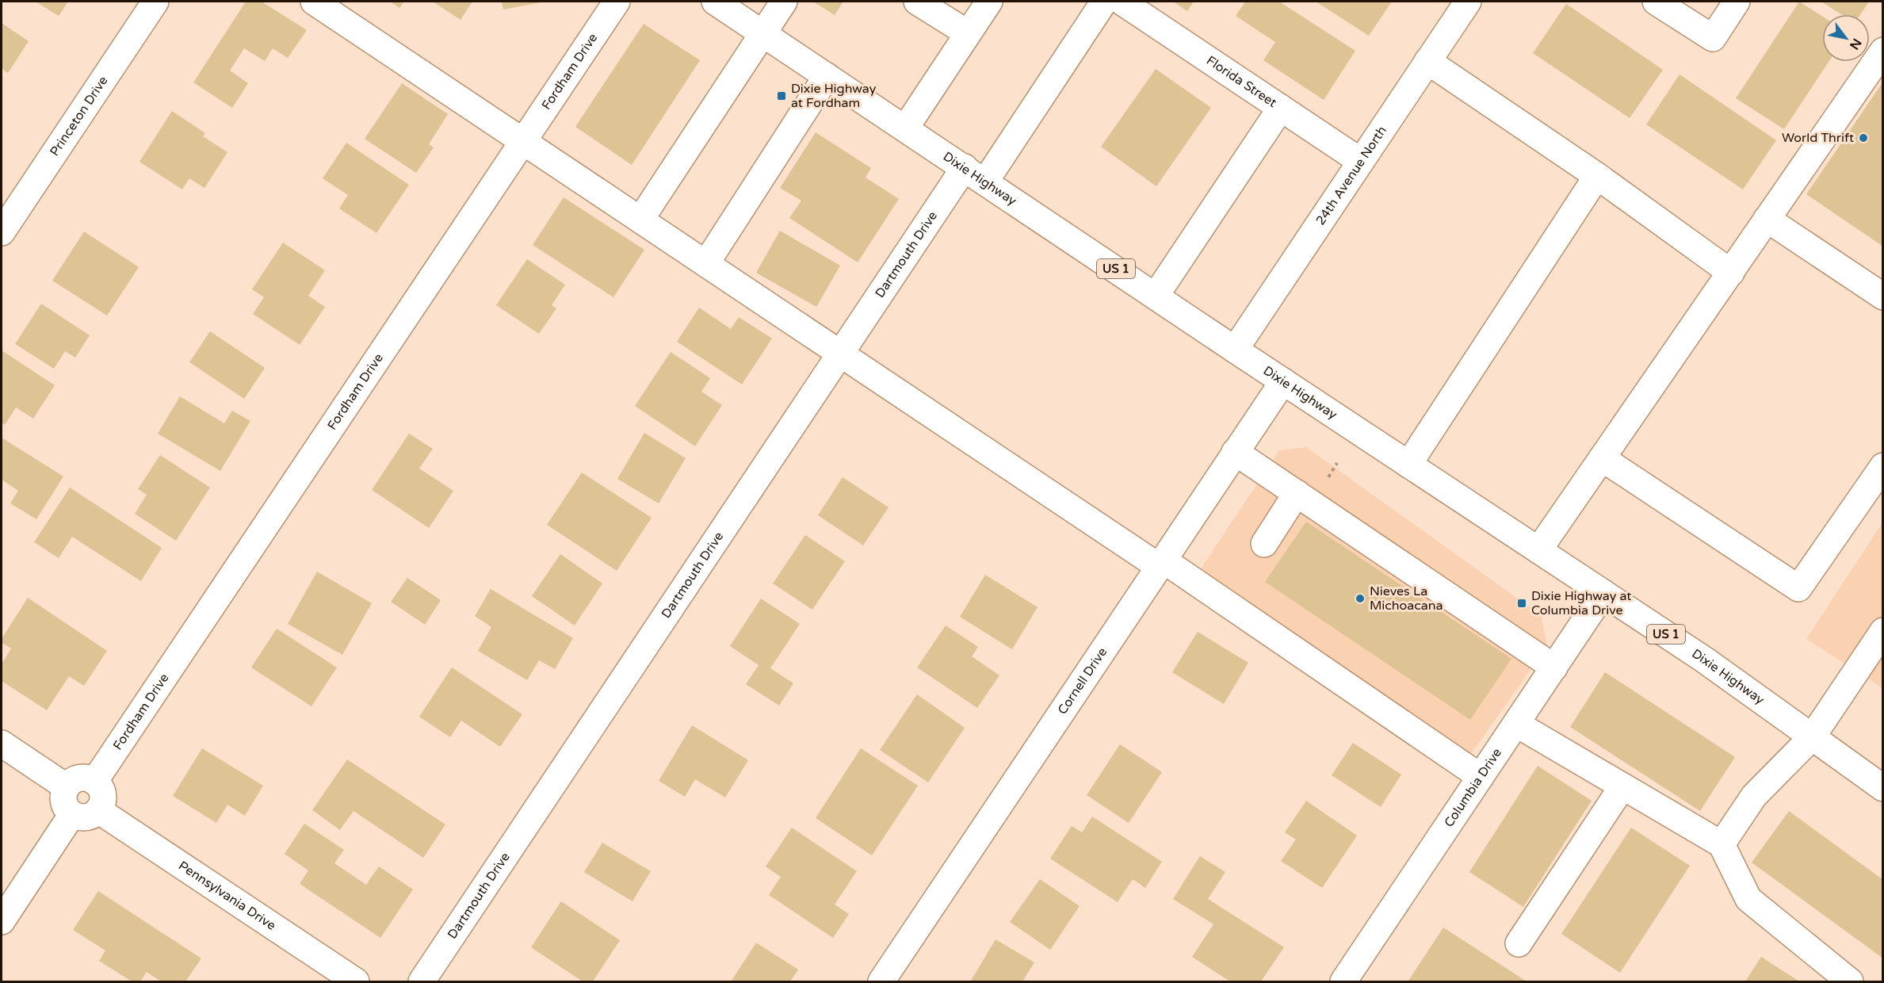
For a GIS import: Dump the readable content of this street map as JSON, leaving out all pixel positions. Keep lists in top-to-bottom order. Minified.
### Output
{"streets":{"street":["Fordham Drive","Florida Street","Princeton Drive","24th Avenue North","Dixie Highway","Dartmouth Drive","US 1","Cornell Drive","Columbia Drive","Pennsylvania Drive"]},"crossings":[["Fordham Drive","Pennsylvania Drive"],["Florida Street","24th Avenue North"],["24th Avenue North","Dixie Highway"],["Dixie Highway","Dartmouth Drive"],["Dixie Highway","Cornell Drive"],["Dixie Highway","Columbia Drive"]],"places":{"transit":["Dixie Highway at Fordham","Dixie Highway at Columbia Drive"],"other":["World Thrift","Nieves La Michoacana"]},"north":"bottom right"}
